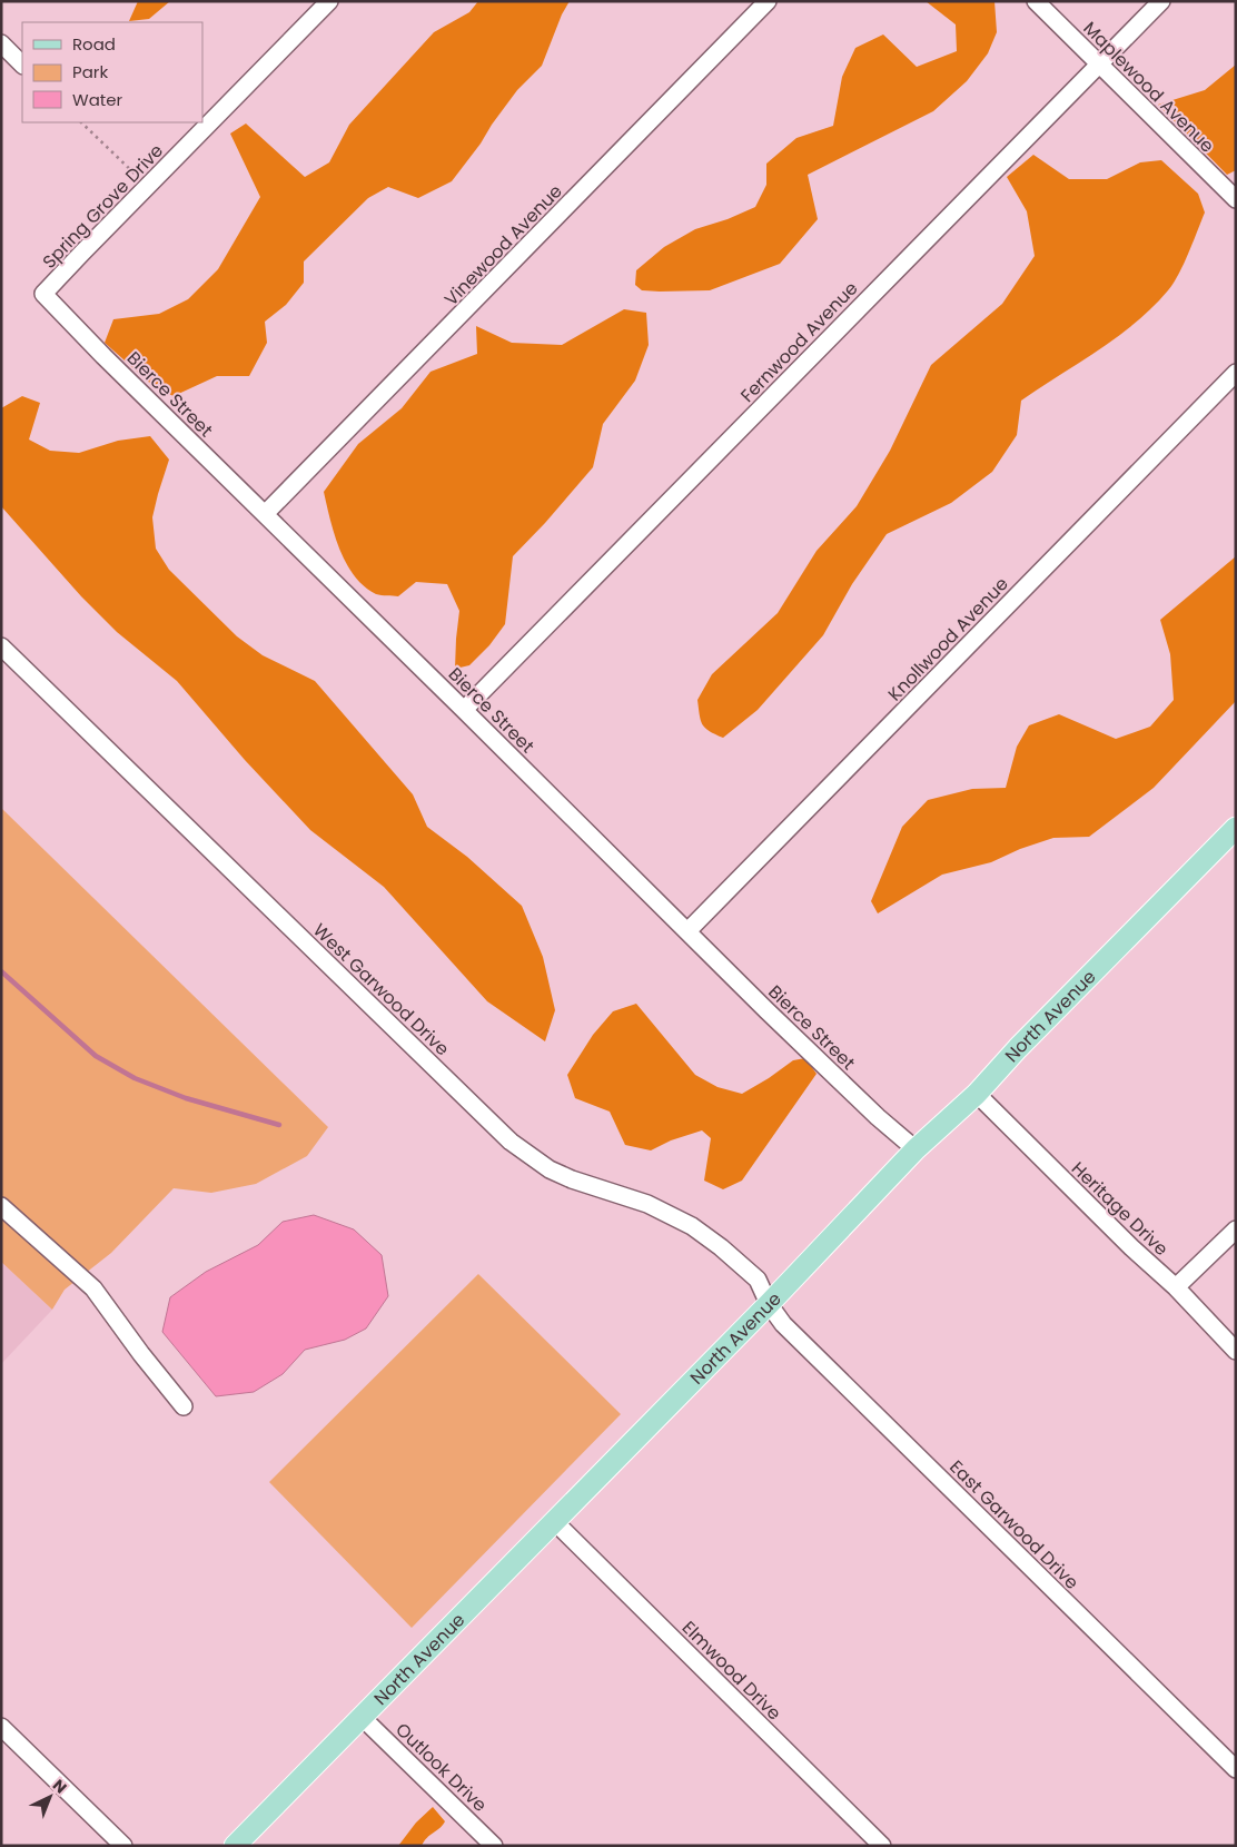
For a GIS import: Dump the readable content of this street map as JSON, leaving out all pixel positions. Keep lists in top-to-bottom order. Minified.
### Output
{"streets":{"main road":["North Avenue"],"street":["Maplewood Avenue","Spring Grove Drive","Vinewood Avenue","Fernwood Avenue","Bierce Street","Knollwood Avenue","West Garwood Drive","Heritage Drive","East Garwood Drive","Elmwood Drive","Outlook Drive"]},"crossings":[["Maplewood Avenue","Fernwood Avenue"],["Spring Grove Drive","Bierce Street"],["Vinewood Avenue","Bierce Street"],["Fernwood Avenue","Bierce Street"],["Bierce Street","Knollwood Avenue"],["Bierce Street","North Avenue"],["West Garwood Drive","North Avenue"],["West Garwood Drive","East Garwood Drive"],["North Avenue","Heritage Drive"],["North Avenue","East Garwood Drive"],["North Avenue","Elmwood Drive"],["North Avenue","Outlook Drive"]],"legend":["Road","Park","Water"],"north":"top right"}
